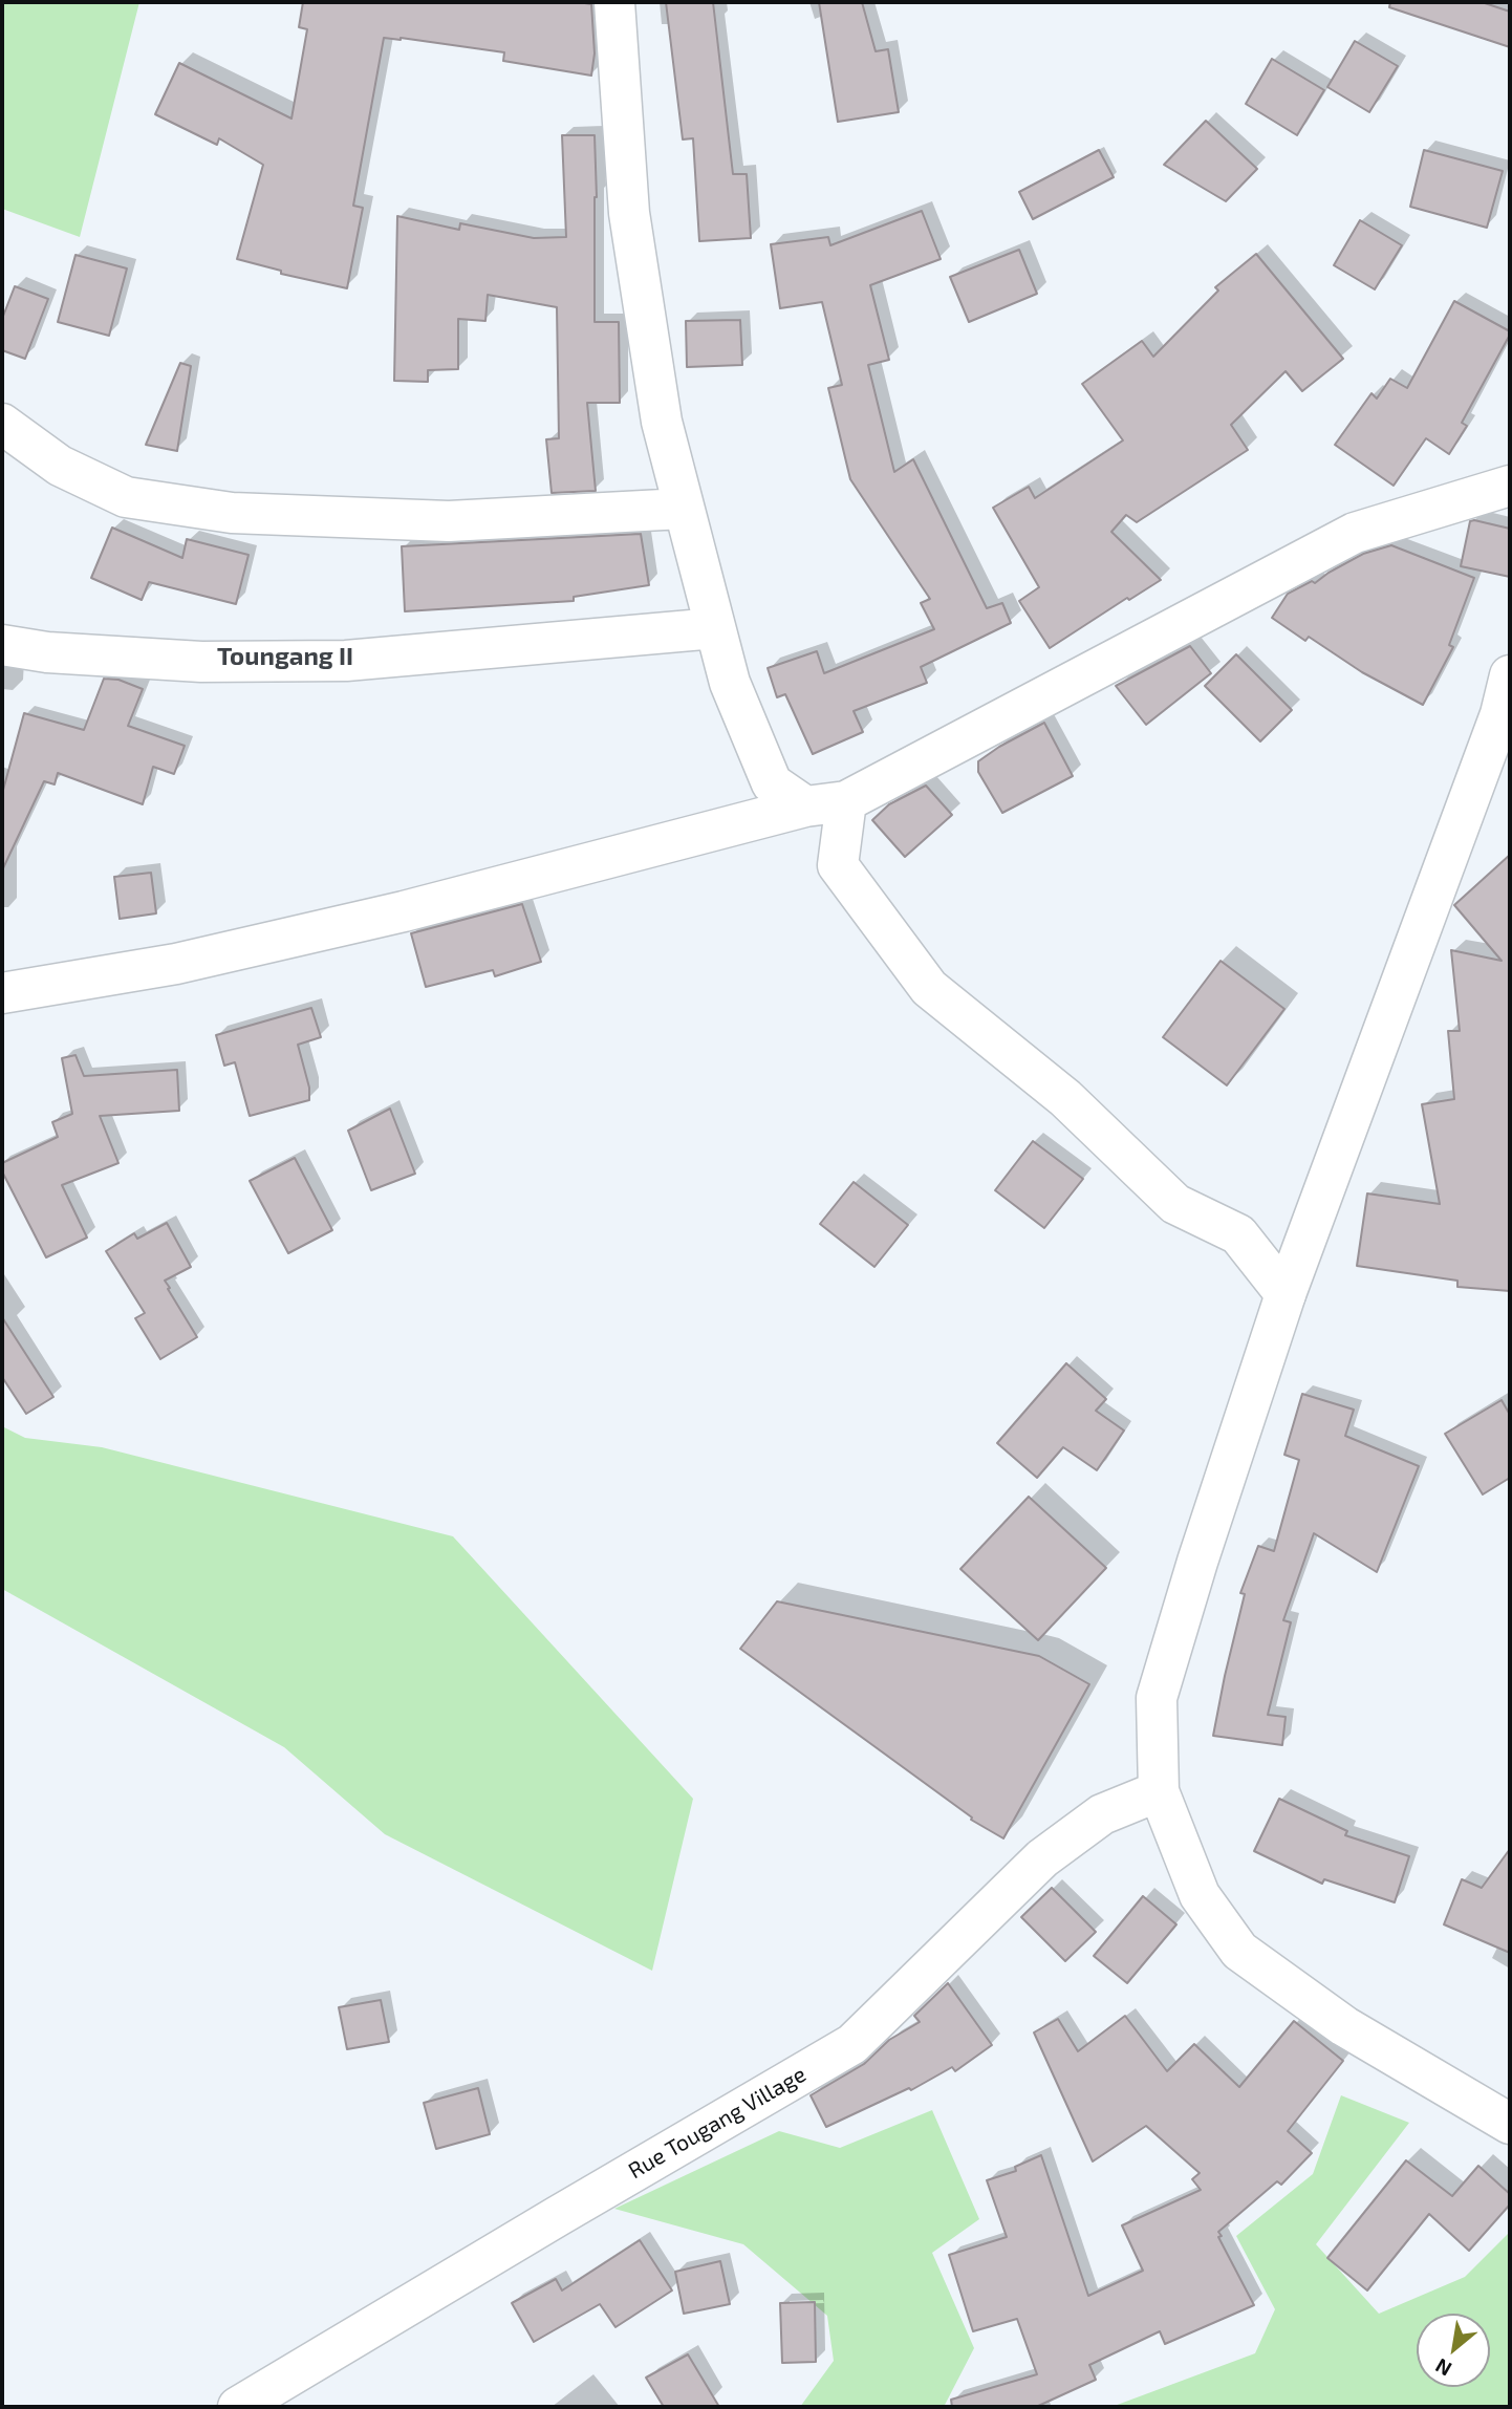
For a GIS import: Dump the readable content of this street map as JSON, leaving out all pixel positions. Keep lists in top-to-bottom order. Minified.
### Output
{"streets":{"street":["Rue Tougang Village"]},"districts":["Toungang II"],"north":"bottom left"}
